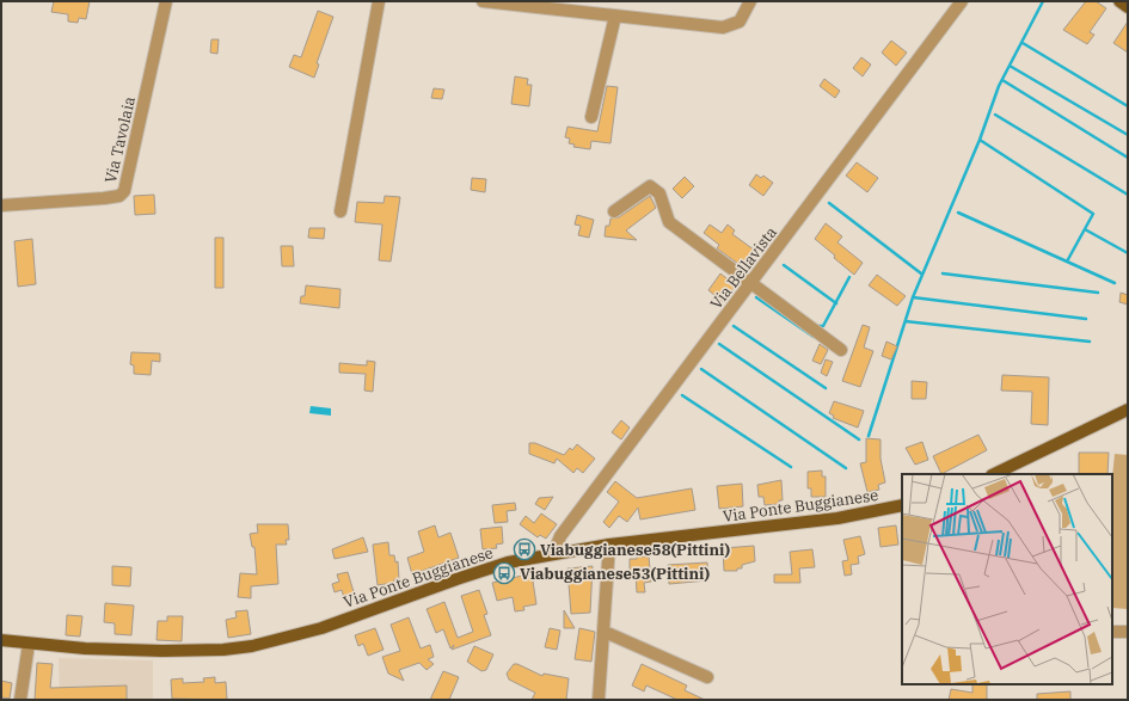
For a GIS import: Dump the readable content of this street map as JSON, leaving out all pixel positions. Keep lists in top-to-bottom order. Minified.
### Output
{"streets":{"main road":["Via Ponte Buggianese"],"street":["Via Tavolaia","Via Bellavista"]},"crossings":[["Via Bellavista","Via Ponte Buggianese"]],"places":{"bus stop":["Viabuggianese58(Pittini)","Viabuggianese53(Pittini)"]}}
